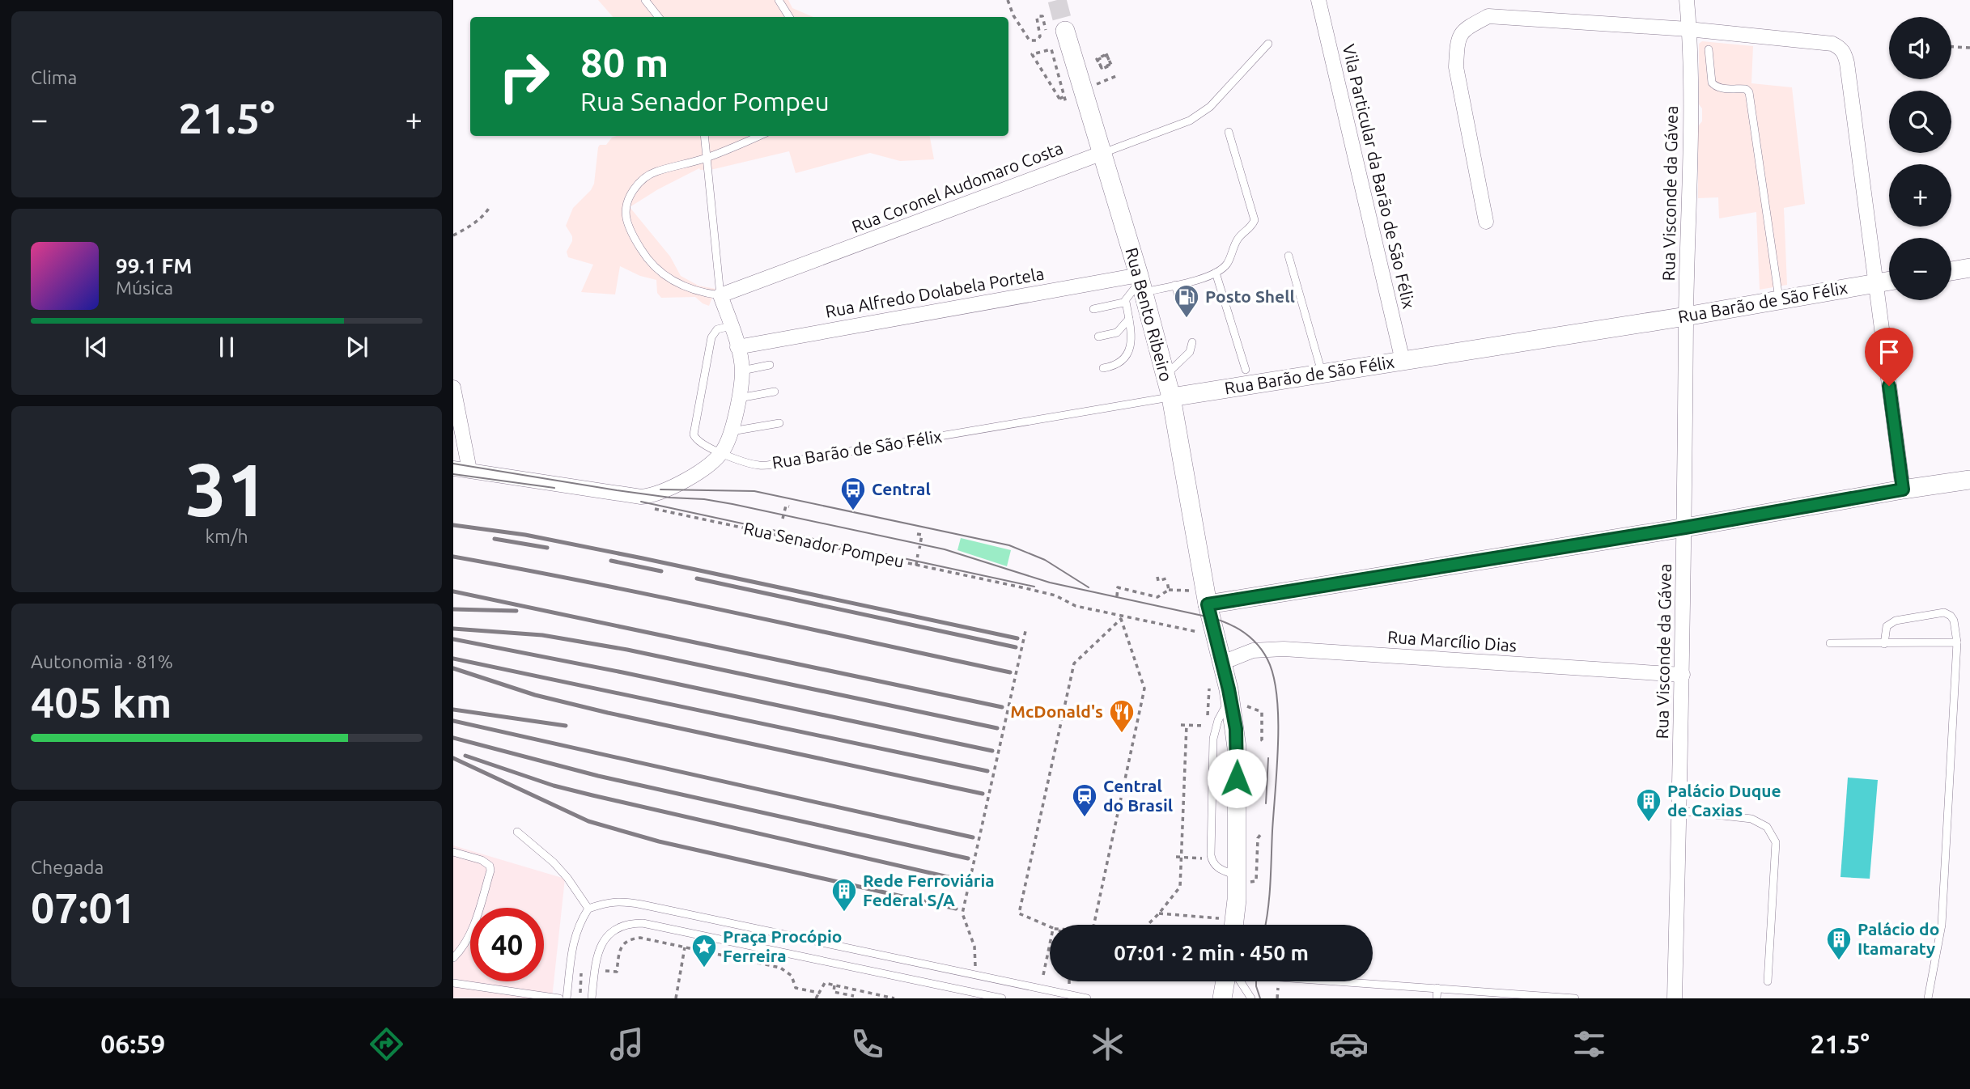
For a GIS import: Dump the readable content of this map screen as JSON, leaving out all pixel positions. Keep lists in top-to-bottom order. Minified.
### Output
{"streets":{"street":["Vila Particular da Barão de São Félix","Rua Coronel Audomaro Costa","Rua Visconde da Gávea","Rua Alfredo Dolabela Portela","Rua Barão de São Félix","Rua Bento Ribeiro","Rua Marcílio Dias"],"path":["Rua Senador Pompeu"]},"crossings":[["Vila Particular da Barão de São Félix","Rua Barão de São Félix"],["Rua Coronel Audomaro Costa","Rua Bento Ribeiro"],["Rua Visconde da Gávea","Rua Barão de São Félix"],["Rua Visconde da Gávea","Rua Marcílio Dias"],["Rua Alfredo Dolabela Portela","Rua Bento Ribeiro"],["Rua Barão de São Félix","Rua Bento Ribeiro"],["Rua Bento Ribeiro","Rua Marcílio Dias"]],"places":{"fuel station":["Posto Shell"],"bus stop":["Central"],"restaurant":["McDonald's"],"station":["Central do Brasil"],"building":["Palácio Duque de Caxias","Rede Ferroviária Federal S/A","Palácio do Itamaraty"],"place":["Praça Procópio Ferreira"]},"page":{"tile":["Clima",["31","km/h"],["Autonomia · 81%","405 km"],["Chegada","07:01"]],"map_buttons":["+","−"],"turn":["80 m","Rua Senador Pompeu"],"heat":["−","21.5°","+"],"song":["99.1 FM","Música"],"limit":"40","trip":"07:01 · 2 min · 450 m","tabs":["06:59","21.5°"]}}
